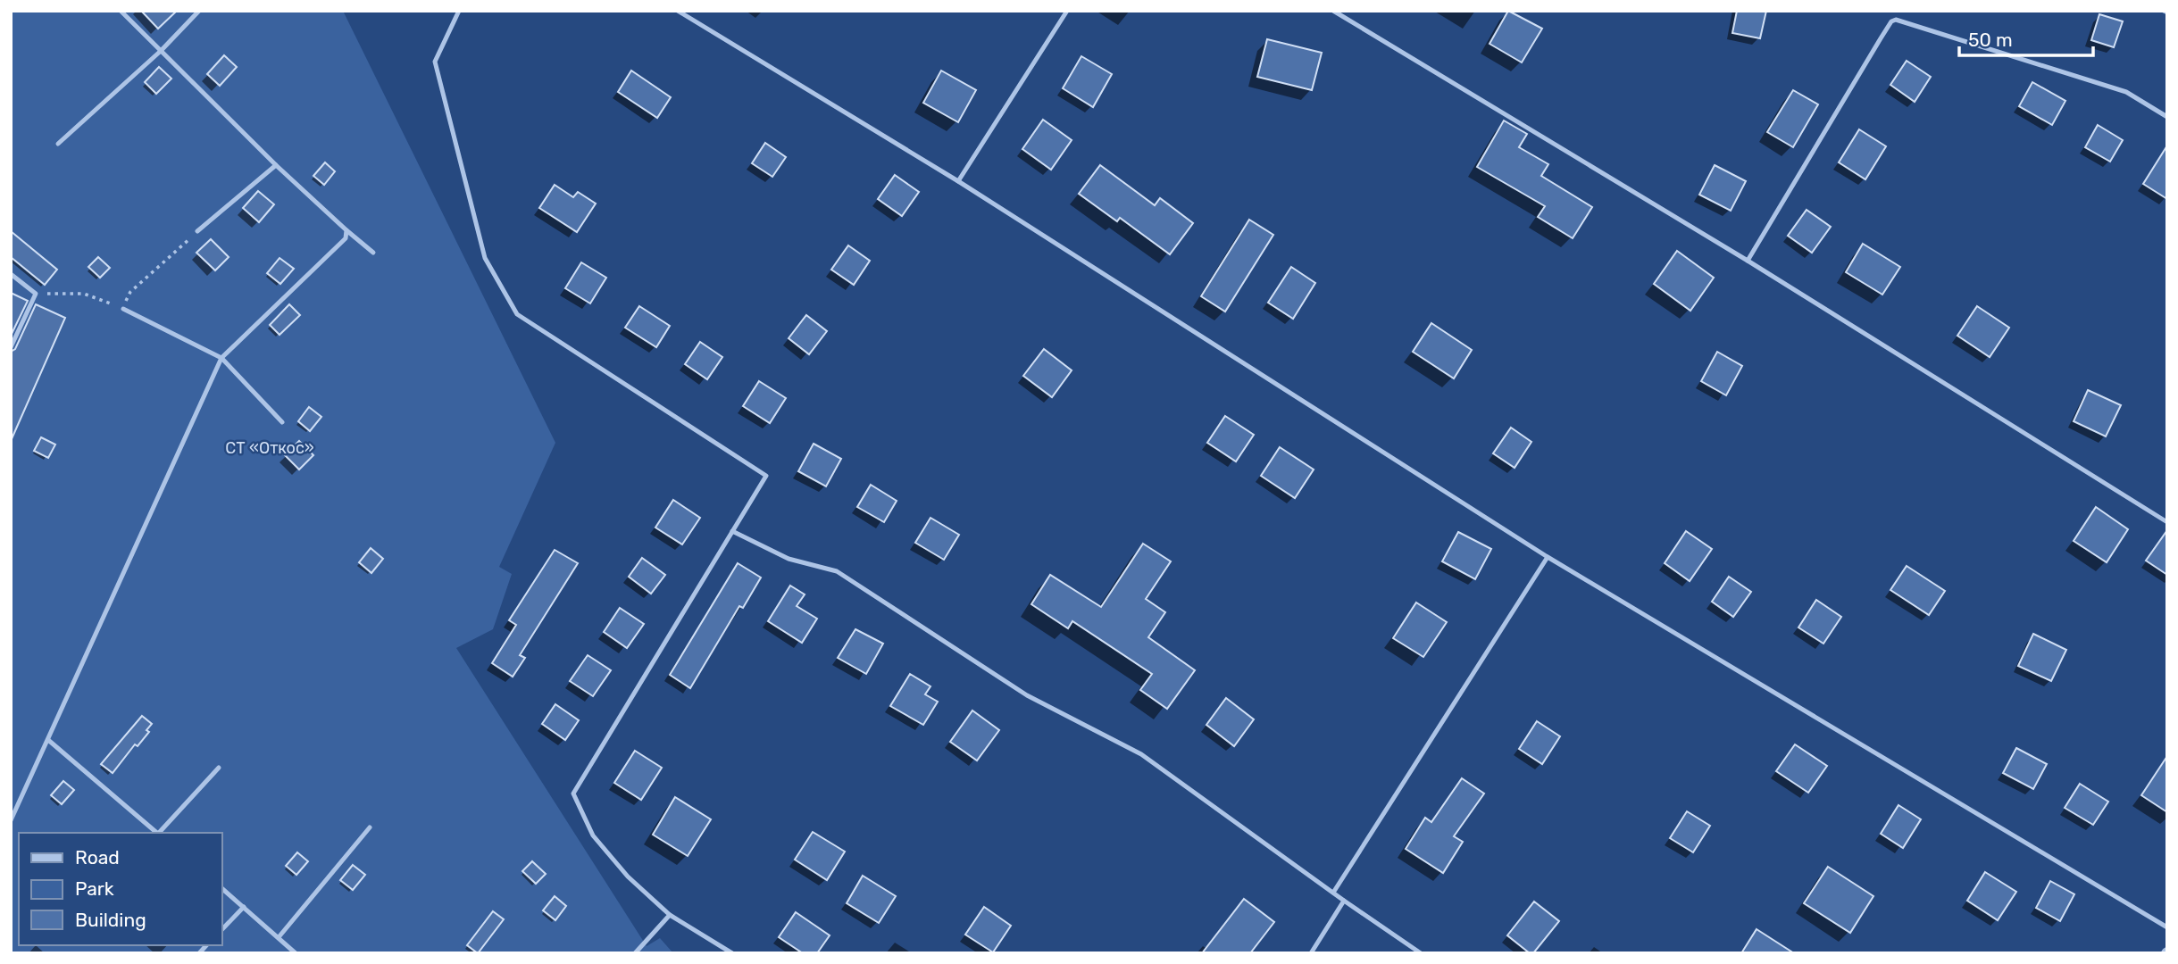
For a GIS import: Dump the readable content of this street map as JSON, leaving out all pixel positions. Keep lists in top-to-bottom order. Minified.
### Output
{"parks":["СТ «Откос»"],"legend":["Road","Park","Building"],"scale_bar":"50 m"}
